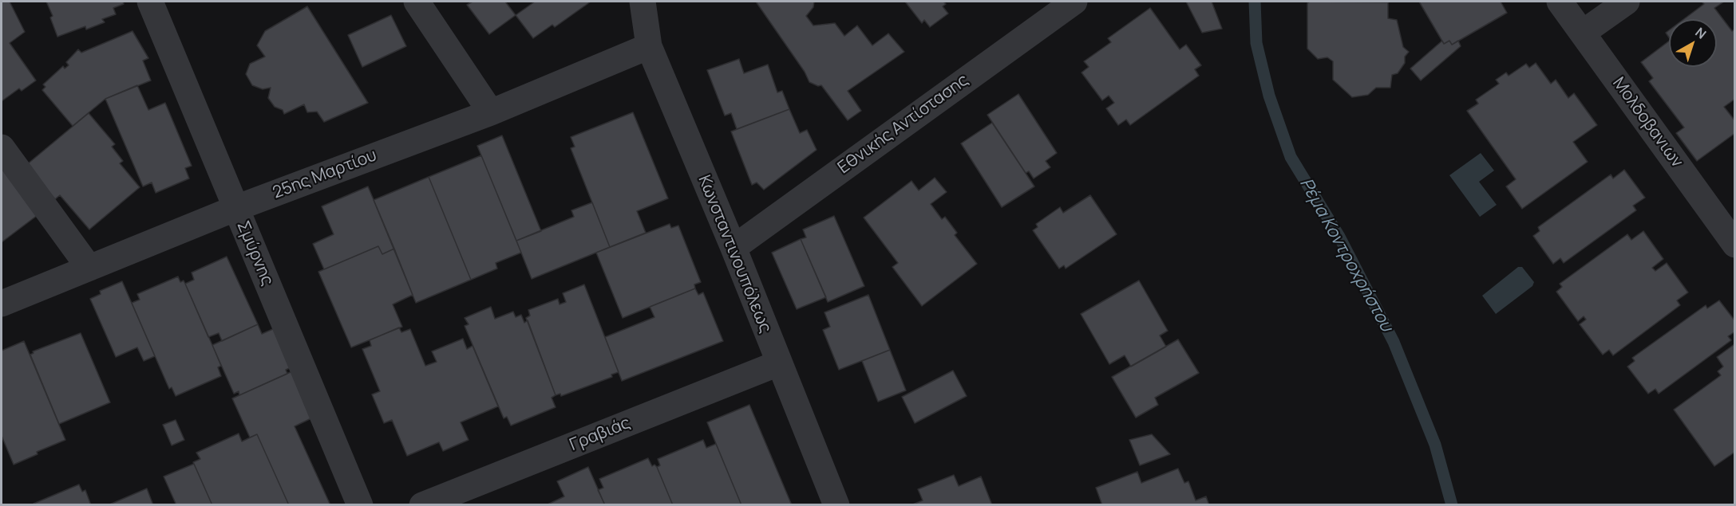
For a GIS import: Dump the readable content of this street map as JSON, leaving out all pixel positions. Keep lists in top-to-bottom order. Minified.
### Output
{"streets":{"street":["Μολδοβανιων","Εθνικής Αντίστασης","25ης Μαρτίου","Σμύρνης","Κωνσταντινουπόλεως","Γραβιάς"]},"crossings":[["Εθνικής Αντίστασης","Κωνσταντινουπόλεως"],["25ης Μαρτίου","Σμύρνης"],["25ης Μαρτίου","Κωνσταντινουπόλεως"],["Κωνσταντινουπόλεως","Γραβιάς"]],"water":["Ρέμα Κοντροχρήστου"],"north":"top right"}
